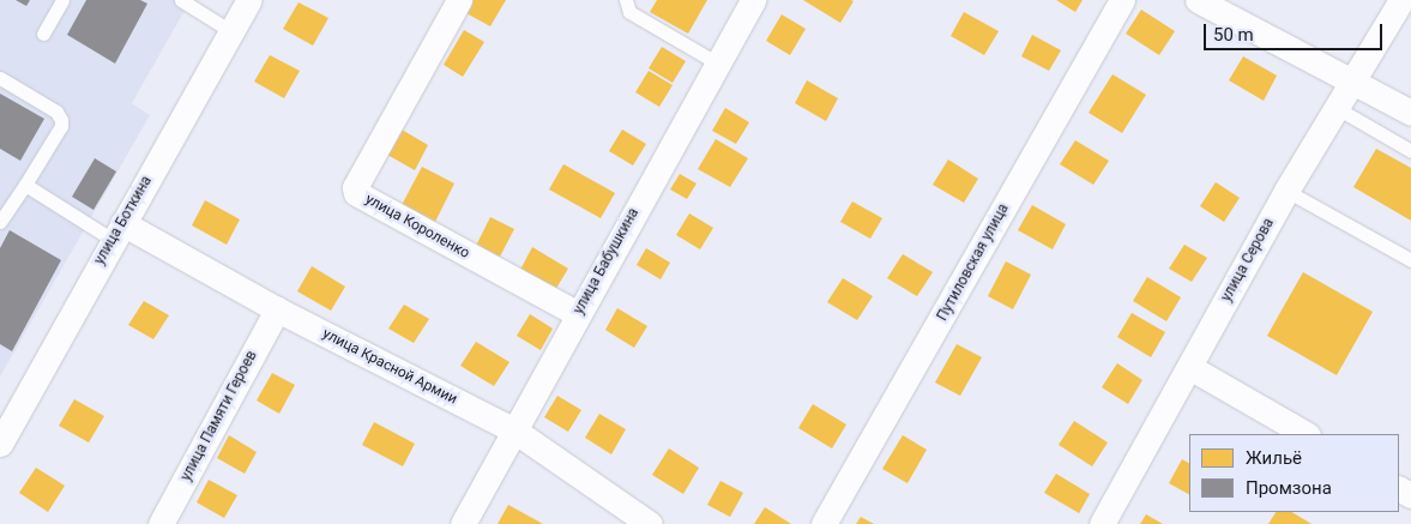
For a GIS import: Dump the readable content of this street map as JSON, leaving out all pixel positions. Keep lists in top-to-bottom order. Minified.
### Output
{"streets":{"street":["улица Боткина","улица Короленко","улица Серова","улица Бабушкина","Путиловская улица","улица Красной Армии","улица Памяти Героев"]},"crossings":[["улица Боткина","улица Красной Армии"],["улица Короленко","улица Бабушкина"],["улица Бабушкина","улица Красной Армии"],["улица Красной Армии","улица Памяти Героев"]],"legend":["Жильё","Промзона"],"scale_bar":"50 m"}
